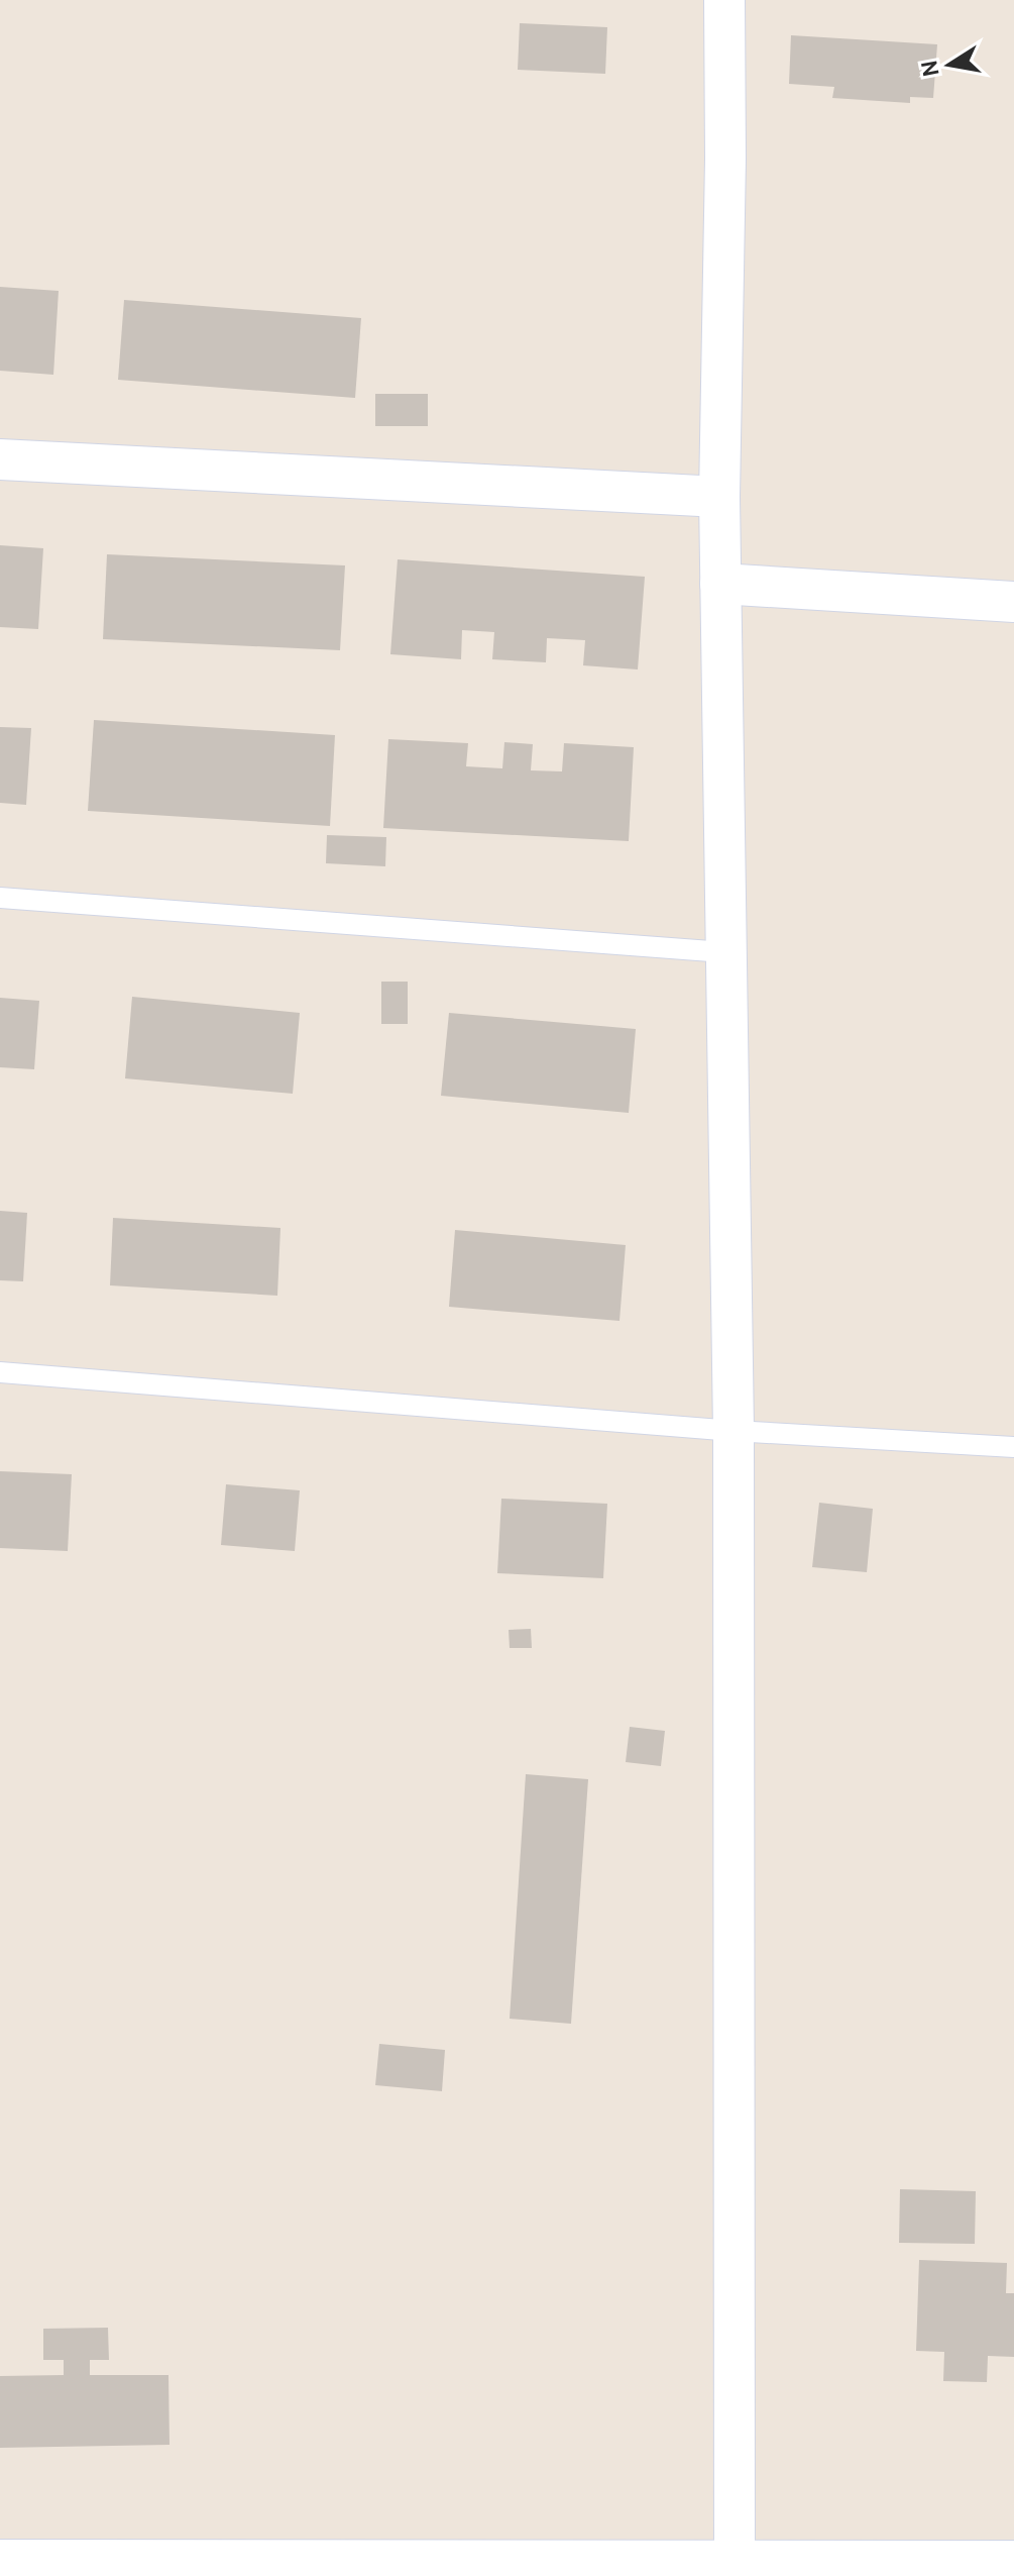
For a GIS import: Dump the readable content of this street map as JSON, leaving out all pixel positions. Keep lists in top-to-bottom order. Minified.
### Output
{"north":"left"}
